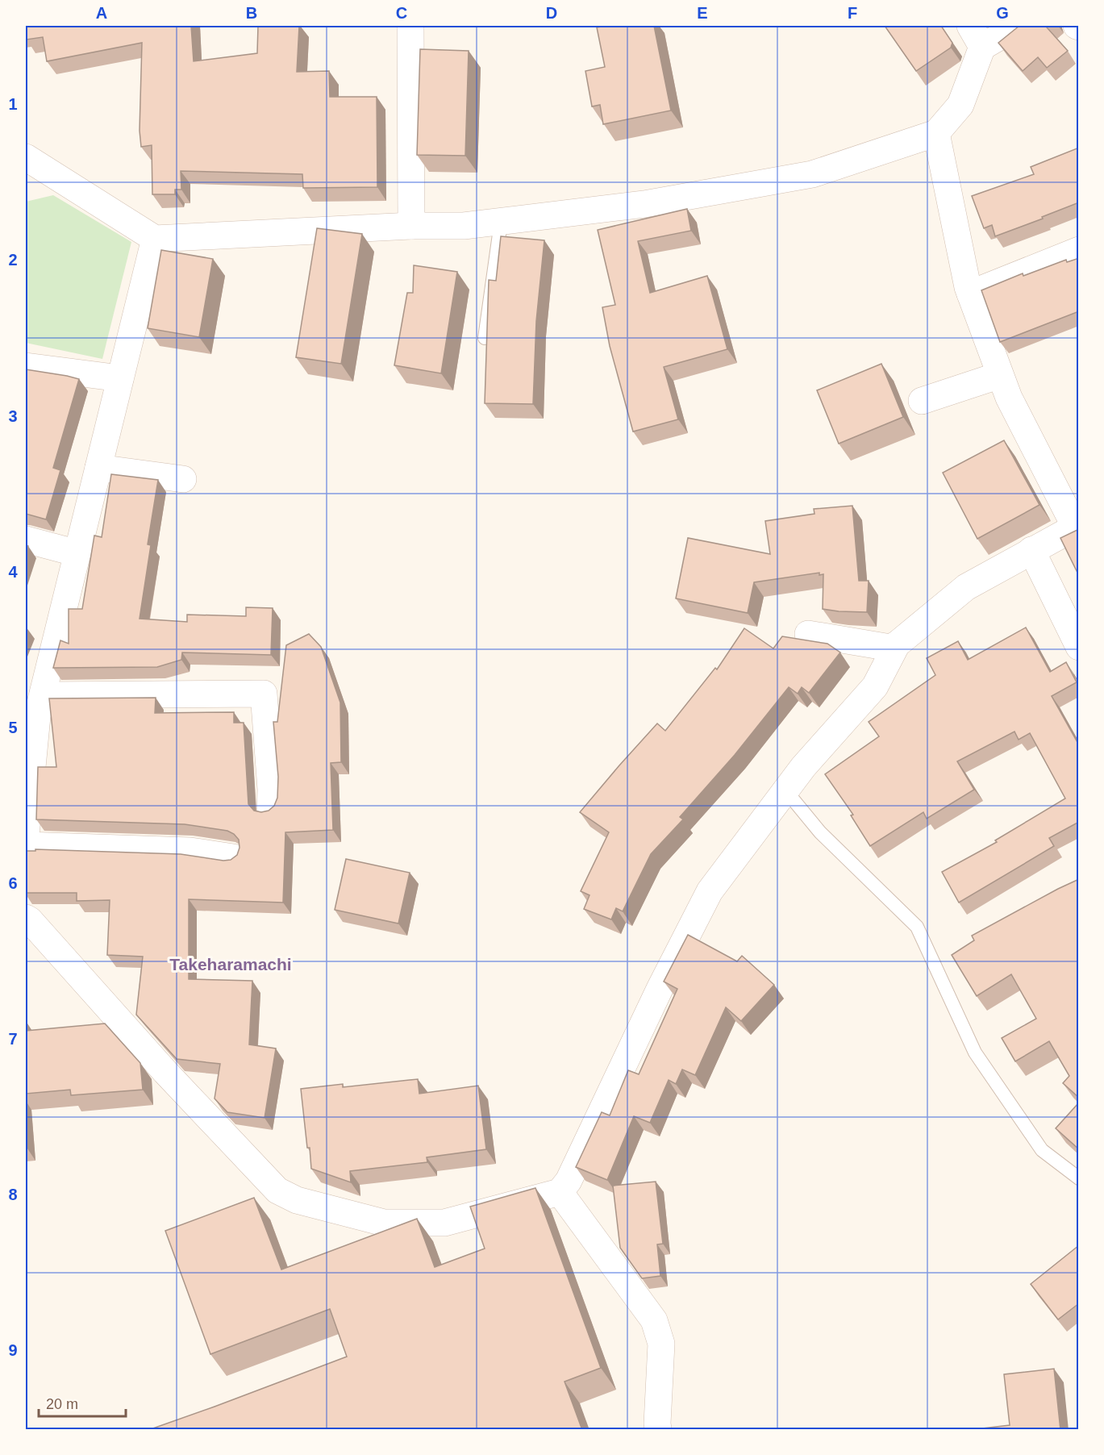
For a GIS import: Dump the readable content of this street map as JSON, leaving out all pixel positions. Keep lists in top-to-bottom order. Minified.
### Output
{"districts":["Takeharamachi"],"scale_bar":"20 m","grid":{"columns":["A","B","C","D","E","F","G"],"rows":["1","2","3","4","5","6","7","8","9"]}}
